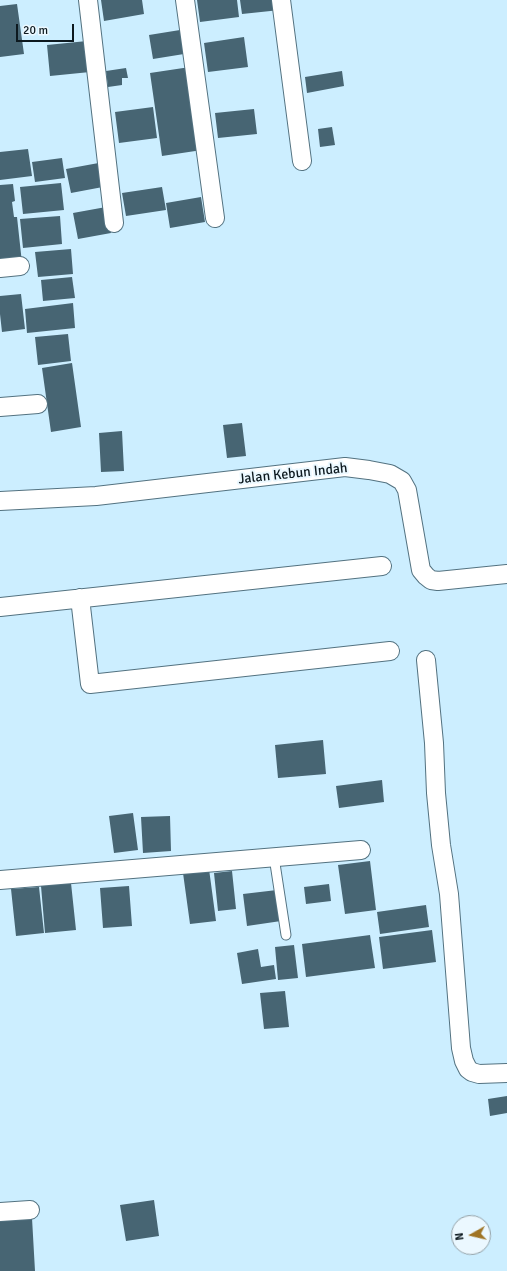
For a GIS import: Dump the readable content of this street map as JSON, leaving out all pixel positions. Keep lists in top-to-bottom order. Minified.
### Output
{"streets":{"street":["Jalan Kebun Indah"]},"scale_bar":"20 m","north":"left"}
